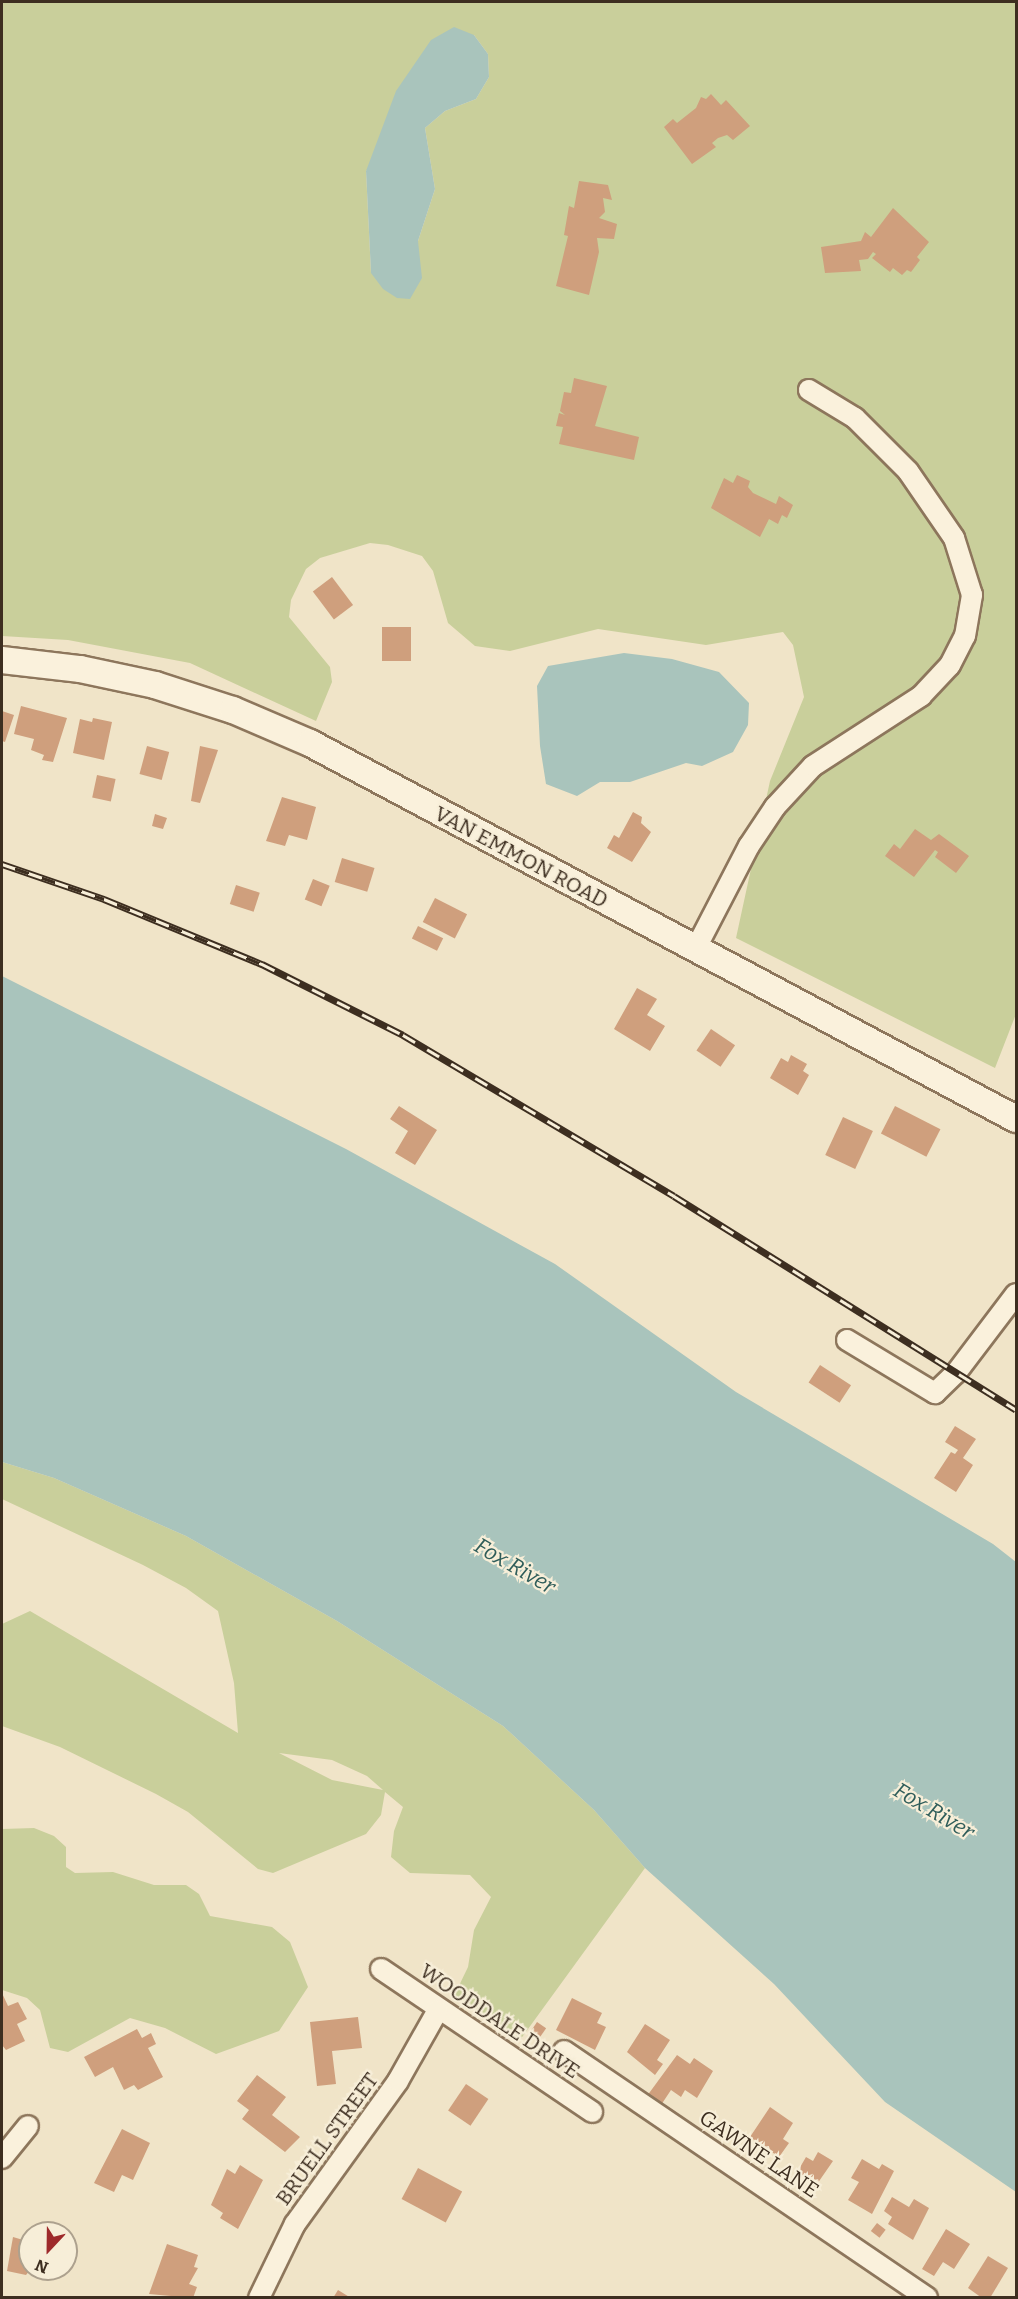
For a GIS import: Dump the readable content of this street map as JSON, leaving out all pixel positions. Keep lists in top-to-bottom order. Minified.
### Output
{"streets":{"street":["VAN EMMON ROAD","WOODDALE DRIVE","BRUELL STREET","GAWNE LANE"]},"crossings":[["WOODDALE DRIVE","BRUELL STREET"]],"water":["Fox River"],"north":"bottom"}
